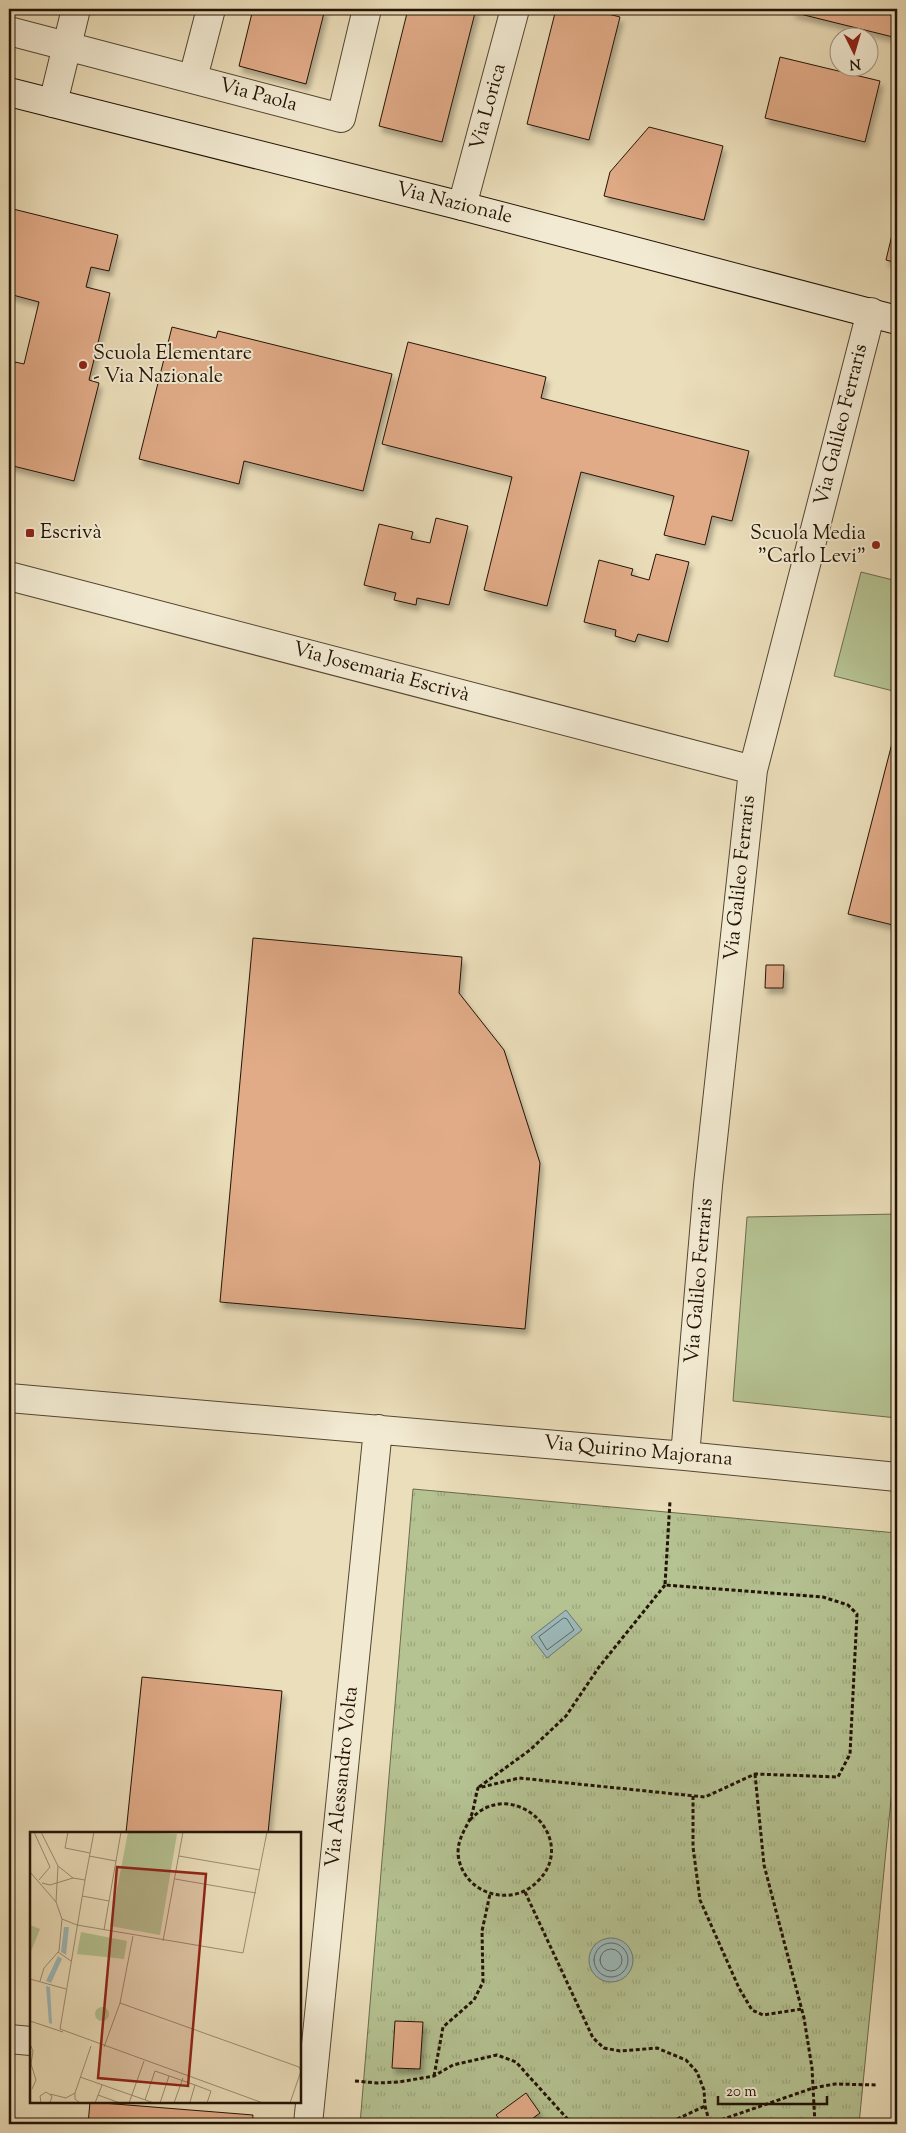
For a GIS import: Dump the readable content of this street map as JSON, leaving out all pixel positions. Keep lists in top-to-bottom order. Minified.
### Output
{"streets":{"street":["Via Paola","Via Lorica","Via Nazionale","Via Galileo Ferraris","Via Josemaria Escrivà","Via Quirino Majorana","Via Alessandro Volta"]},"crossings":[["Via Lorica","Via Nazionale"],["Via Nazionale","Via Galileo Ferraris"],["Via Galileo Ferraris","Via Josemaria Escrivà"],["Via Galileo Ferraris","Via Quirino Majorana"],["Via Quirino Majorana","Via Alessandro Volta"]],"places":{"other":["Scuola Elementare - Via Nazionale","Scuola Media \"Carlo Levi\""],"transit":["Escrivà"]},"scale_bar":"20 m","north":"bottom"}
